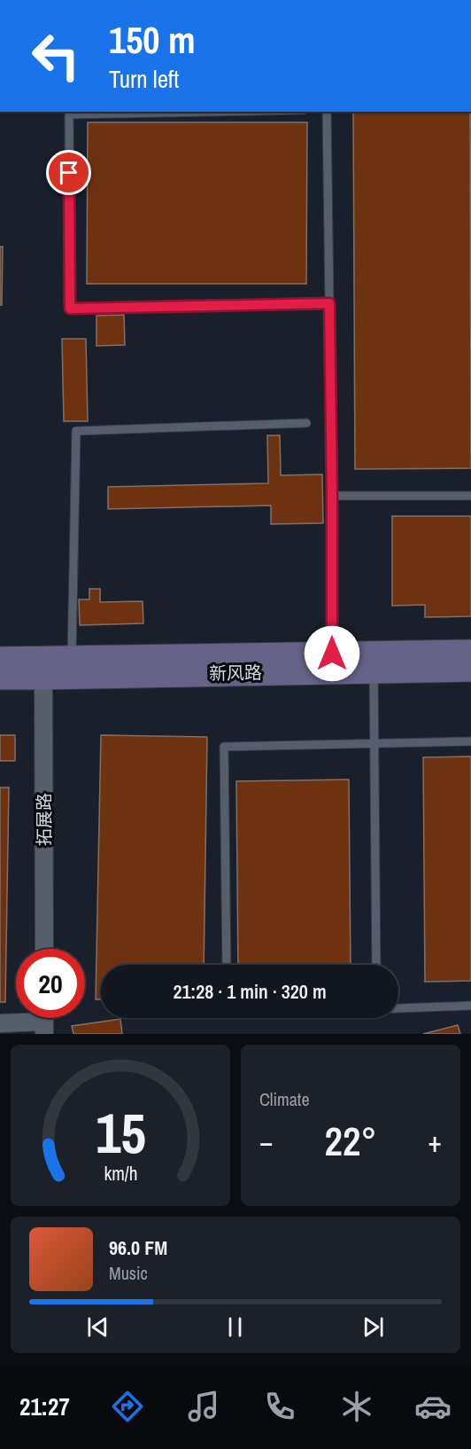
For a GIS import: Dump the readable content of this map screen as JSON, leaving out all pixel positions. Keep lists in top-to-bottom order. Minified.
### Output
{"streets":{"street":["新风路","拓展路"]},"crossings":[["新风路","拓展路"]],"page":{"turn":["150 m","Turn left"],"limit":"20","trip":"21:28 · 1 min · 320 m","tile":"Climate","heat":["−","22°","+"],"song":["96.0 FM","Music"],"tabs":"21:27","gauge":["15","km/h"]}}
